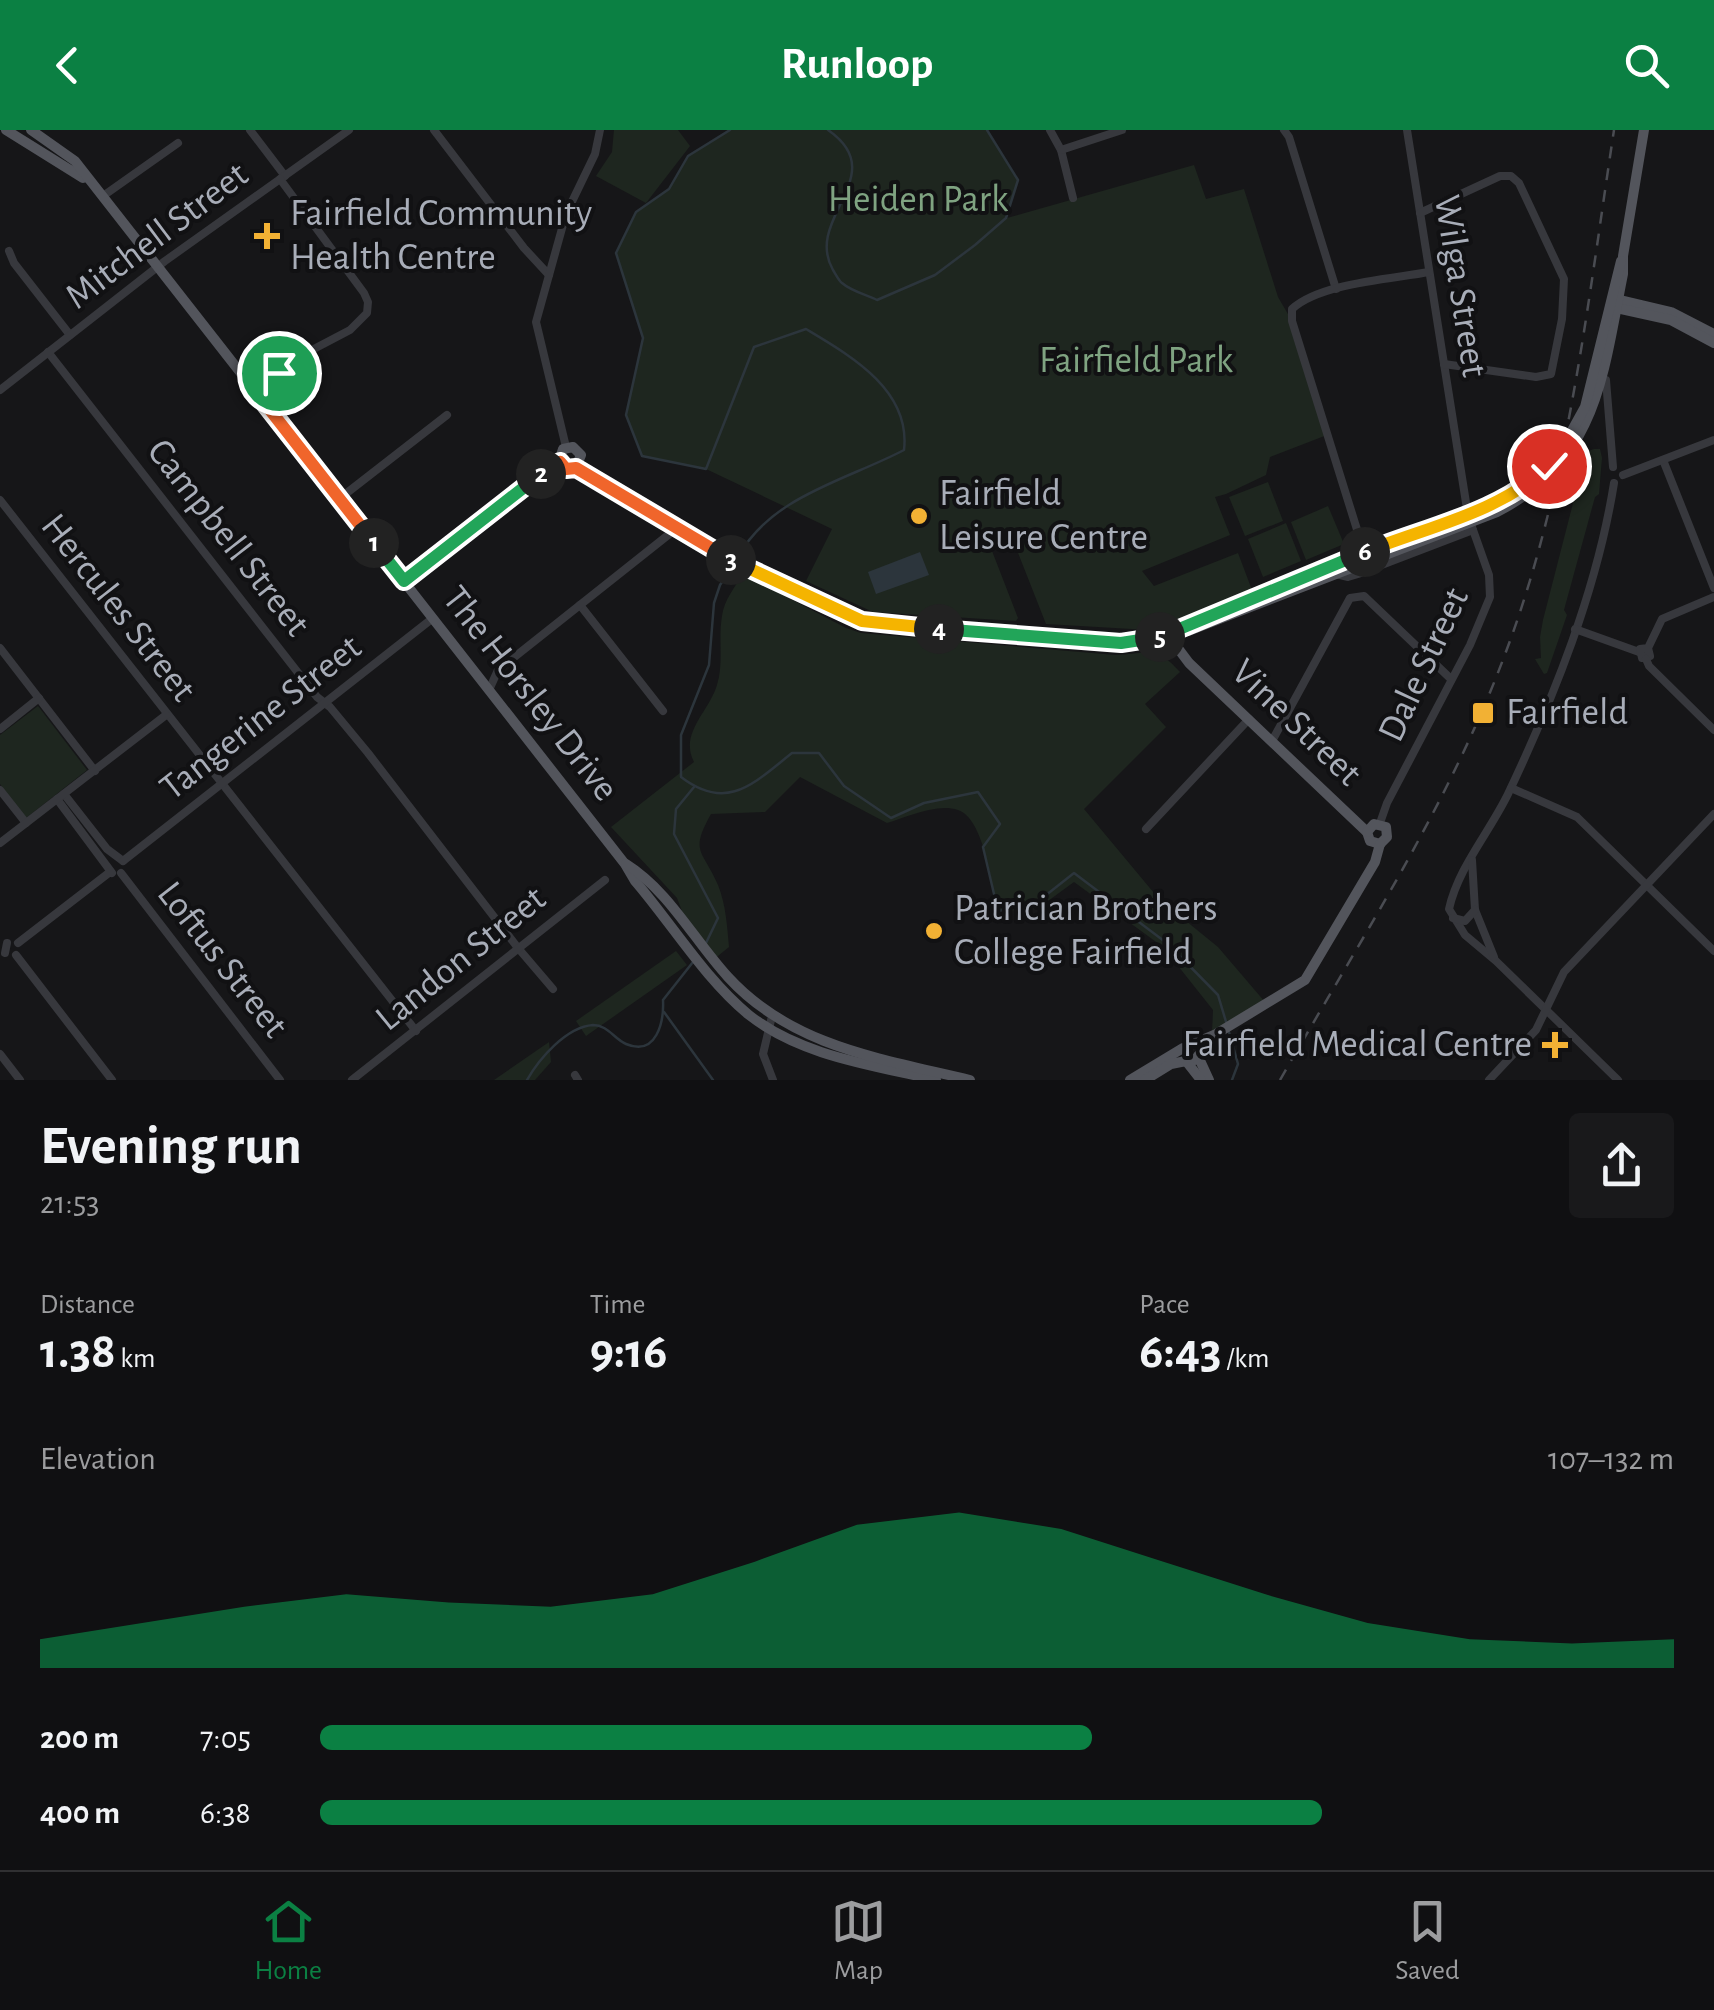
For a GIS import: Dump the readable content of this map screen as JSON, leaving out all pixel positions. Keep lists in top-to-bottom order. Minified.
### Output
{"streets":{"main road":["The Horsley Drive","Vine Street"],"street":["Mitchell Street","Wilga Street","Campbell Street","Hercules Street","Dale Street","Tangerine Street","Landon Street","Loftus Street"]},"crossings":[["Mitchell Street","Campbell Street"],["Mitchell Street","The Horsley Drive"],["Campbell Street","Tangerine Street"],["Campbell Street","Landon Street"],["Hercules Street","Tangerine Street"],["Hercules Street","Landon Street"],["Dale Street","Vine Street"],["The Horsley Drive","Tangerine Street"],["Tangerine Street","Loftus Street"]],"parks":["Heiden Park","Fairfield Park"],"places":{"health":["Fairfield Community Health Centre","Fairfield Medical Centre"],"other":["Fairfield Leisure Centre","Patrician Brothers College Fairfield"],"transit":["Fairfield"]},"page":{"header":"Runloop","pins":["2","1","6","3","4","5"],"heading":["Evening run","21:53"],"stats":[["Distance","1.38 km"],["Time","9:16"],["Pace","6:43 /km"]],"chart":["Elevation","107–132 m"],"list":[{"name":"200 m","note":"7:05"},{"name":"400 m","note":"6:38"}],"tabs":["Home","Map","Saved"]}}
